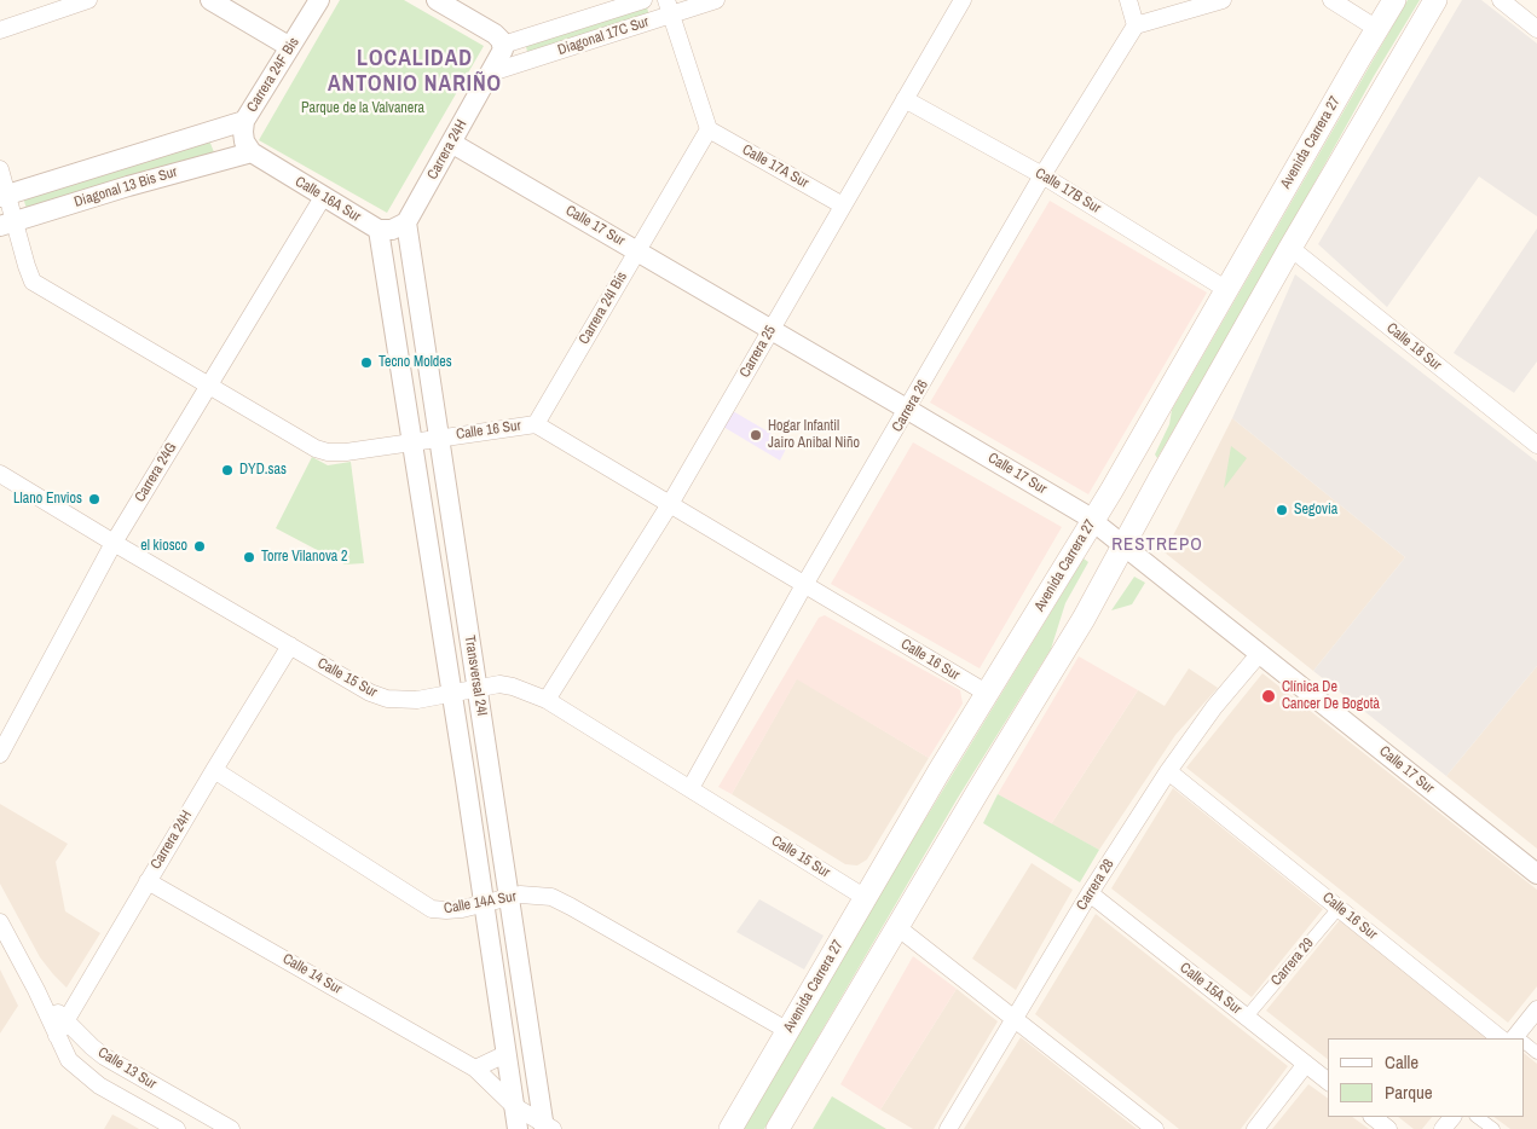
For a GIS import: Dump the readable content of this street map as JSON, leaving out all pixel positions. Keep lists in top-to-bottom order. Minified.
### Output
{"streets":{"main road":["Avenida Carrera 27"],"street":["Diagonal 17C Sur","Carrera 24F Bis","Carrera 24H","Calle 17A Sur","Diagonal 13 Bis Sur","Calle 17B Sur","Calle 16A Sur","Calle 17 Sur","Carrera 24I Bis","Calle 18 Sur","Carrera 25","Carrera 26","Calle 16 Sur","Carrera 24G","Transversal 24I","Calle 15 Sur","Carrera 28","Calle 14A Sur","Carrera 29","Calle 14 Sur","Calle 15A Sur","Calle 13 Sur"]},"crossings":[["Diagonal 17C Sur","Carrera 24H"],["Carrera 24F Bis","Diagonal 13 Bis Sur"],["Carrera 24F Bis","Calle 16A Sur"],["Avenida Carrera 27","Calle 17B Sur"],["Avenida Carrera 27","Calle 17 Sur"],["Avenida Carrera 27","Calle 16 Sur"],["Avenida Carrera 27","Calle 15 Sur"],["Avenida Carrera 27","Calle 14A Sur"],["Carrera 24H","Calle 16A Sur"],["Carrera 24H","Calle 17 Sur"],["Carrera 24H","Transversal 24I"],["Carrera 24H","Calle 15 Sur"],["Carrera 24H","Calle 14A Sur"],["Carrera 24H","Calle 14 Sur"],["Carrera 24H","Calle 13 Sur"],["Calle 17A Sur","Carrera 24I Bis"],["Calle 17A Sur","Carrera 25"],["Diagonal 13 Bis Sur","Calle 16A Sur"],["Diagonal 13 Bis Sur","Calle 16 Sur"],["Calle 17B Sur","Carrera 25"],["Calle 17B Sur","Carrera 26"],["Calle 16A Sur","Carrera 24G"],["Calle 16A Sur","Transversal 24I"],["Calle 17 Sur","Carrera 24I Bis"],["Calle 17 Sur","Carrera 25"],["Calle 17 Sur","Carrera 26"],["Calle 17 Sur","Carrera 28"],["Carrera 24I Bis","Calle 16 Sur"],["Carrera 25","Calle 16 Sur"],["Carrera 25","Calle 15 Sur"],["Carrera 26","Calle 16 Sur"],["Carrera 26","Calle 15 Sur"],["Calle 16 Sur","Carrera 24G"],["Calle 16 Sur","Transversal 24I"],["Calle 16 Sur","Carrera 28"],["Calle 16 Sur","Carrera 29"],["Carrera 24G","Calle 15 Sur"],["Transversal 24I","Calle 15 Sur"],["Transversal 24I","Calle 14A Sur"],["Transversal 24I","Calle 14 Sur"],["Carrera 28","Calle 15A Sur"],["Carrera 29","Calle 15A Sur"]],"districts":["LOCALIDAD ANTONIO NARIÑO","RESTREPO"],"parks":["Parque de la Valvanera"],"places":["Tecno Moldes","Hogar Infantil Jairo Anibal Niño","DYD.sas","Llano Envios","Segovia","el kiosco","Torre Vilanova 2","Clínica De Cancer De Bogotà"],"legend":["Calle","Parque"]}
